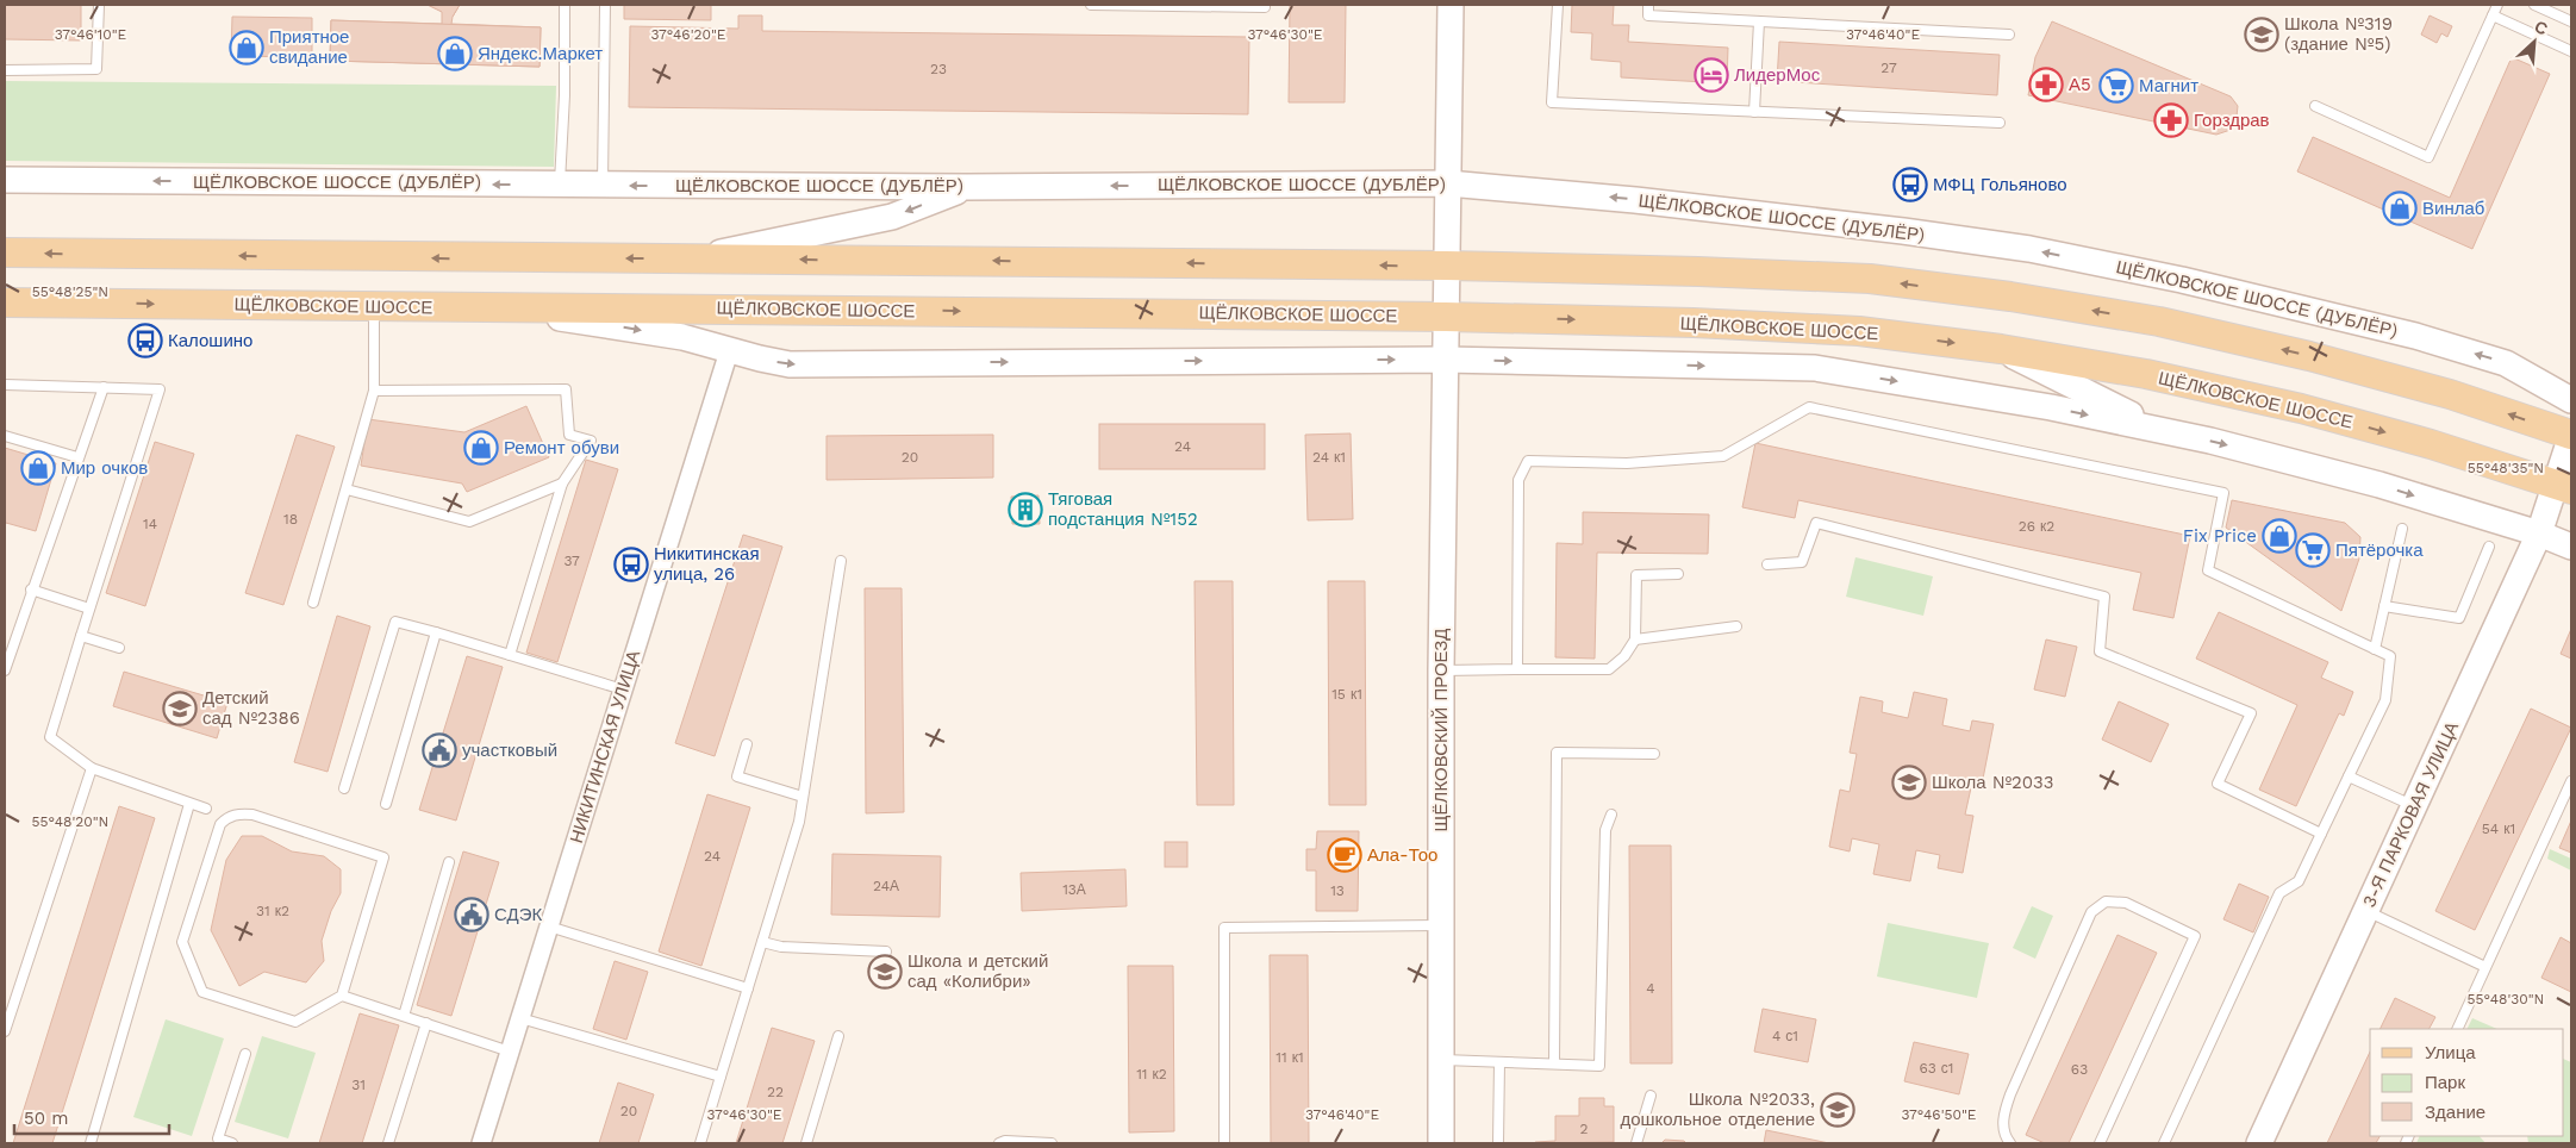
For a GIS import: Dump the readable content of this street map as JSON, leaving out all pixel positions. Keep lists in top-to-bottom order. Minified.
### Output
{"streets":{"main road":["ЩЁЛКОВСКОЕ ШОССЕ"],"street":["ЩЁЛКОВСКОЕ ШОССЕ (ДУБЛЁР)","ЩЁЛКОВСКИЙ ПРОЕЗД","НИКИТИНСКАЯ УЛИЦА","3-Я ПАРКОВАЯ УЛИЦА"]},"crossings":[["ЩЁЛКОВСКОЕ ШОССЕ (ДУБЛЁР)","ЩЁЛКОВСКИЙ ПРОЕЗД"],["ЩЁЛКОВСКОЕ ШОССЕ","ЩЁЛКОВСКИЙ ПРОЕЗД"],["ЩЁЛКОВСКОЕ ШОССЕ","3-Я ПАРКОВАЯ УЛИЦА"]],"places":{"school or university":["Школа №319 (здание №5)","Детский сад №2386","Школа №2033","Школа и детский сад «Колибри»","Школа №2033, дошкольное отделение"],"shop":["Приятное свидание","Яндекс.Маркет","Винлаб","Ремонт обуви","Мир очков","Fix Price"],"hotel":["ЛидерМос"],"pharmacy":["А5","Горздрав"],"supermarket":["Магнит","Пятёрочка"],"bus stop":["МФЦ Гольяново","Калошино","Никитинская улица, 26"],"building":["Тяговая подстанция №152"],"public building":["участковый","СДЭК"],"cafe":["Ала-Тоо"]},"house_numbers":["27","23","24","20","24 к1","18","14","26 к2","37","15 к1","54 к1","24","24А","13А","13","31 к2","4","4 с1","11 к1","63 с1","63","11 к2","31","22","20","2"],"legend":["Улица","Парк","Здание"],"scale_bar":"50 m","north":"top right","coordinates":["37°46'10\"E","37°46'20\"E","37°46'30\"E","37°46'40\"E","55°48'25\"N","55°48'35\"N","55°48'20\"N","55°48'30\"N","37°46'50\"E"]}
